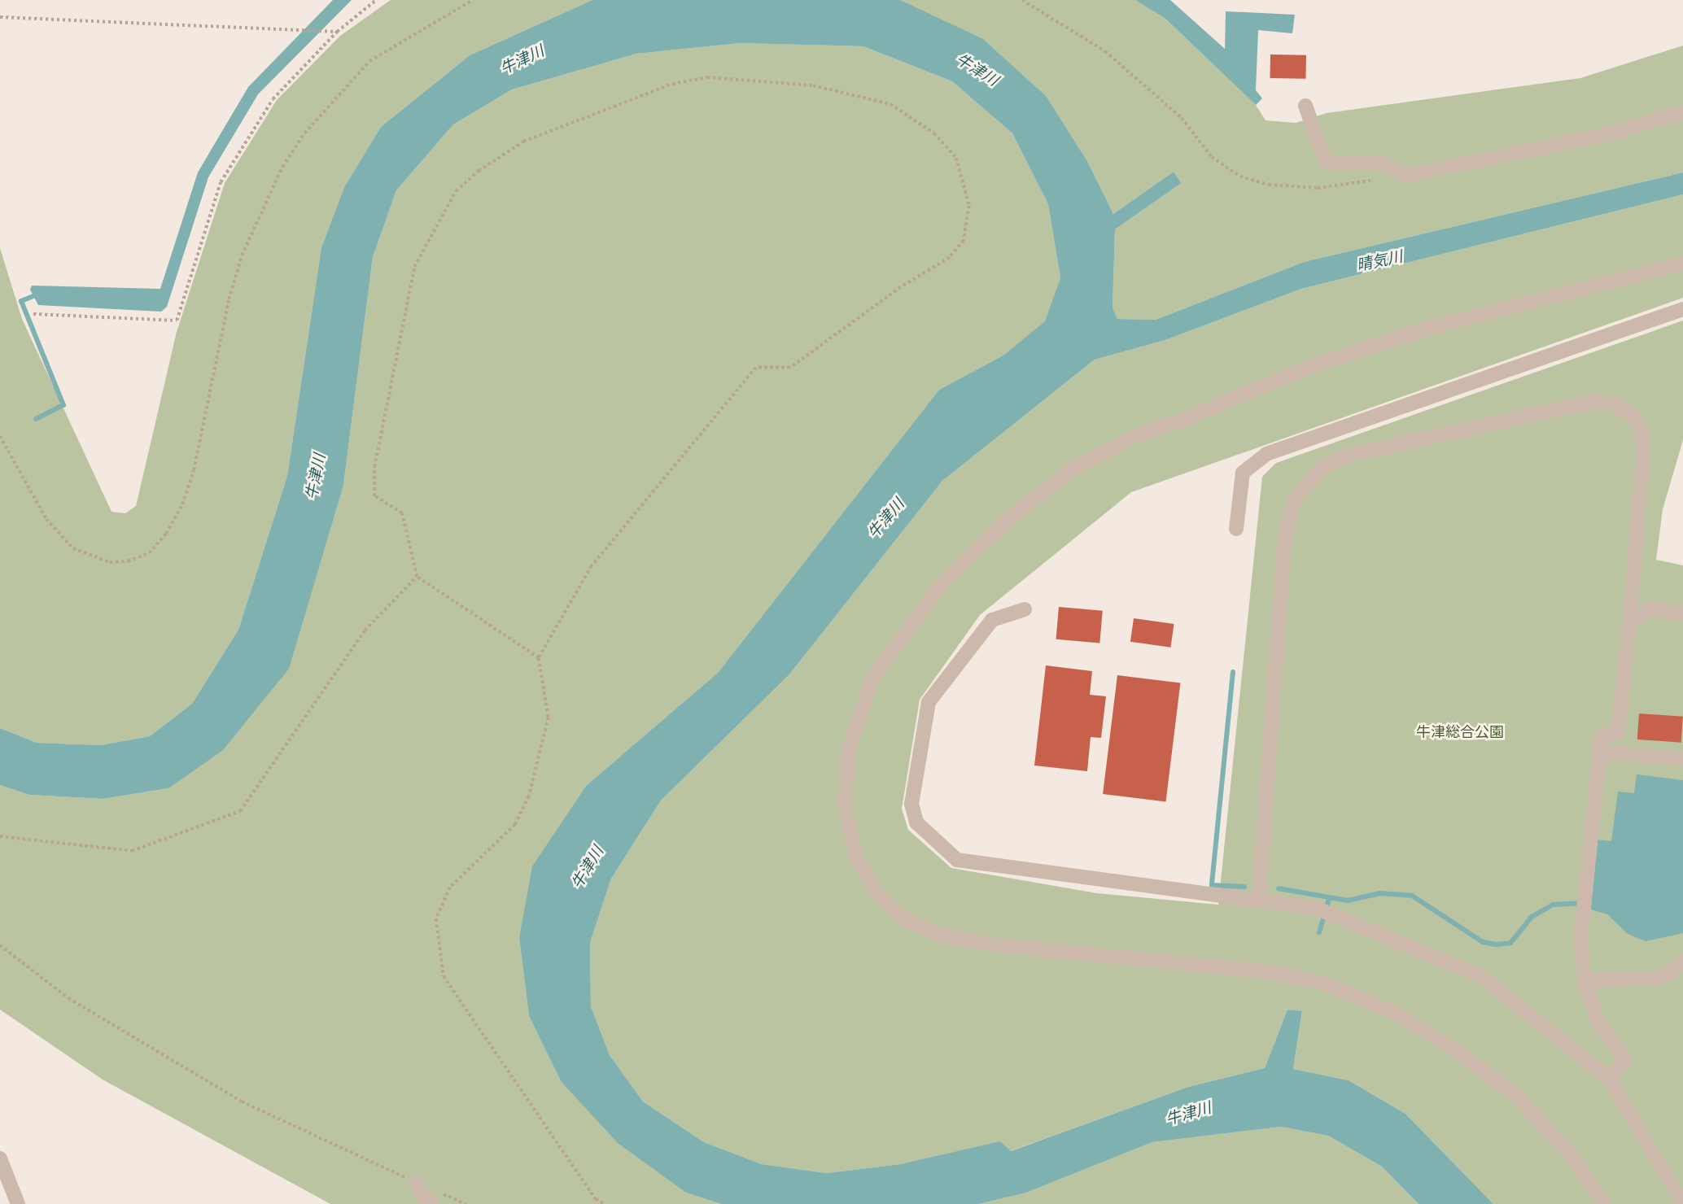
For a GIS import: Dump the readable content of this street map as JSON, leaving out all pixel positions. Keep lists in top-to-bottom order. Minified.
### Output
{"water":["牛津川","晴気川"],"parks":["牛津総合公園"]}
